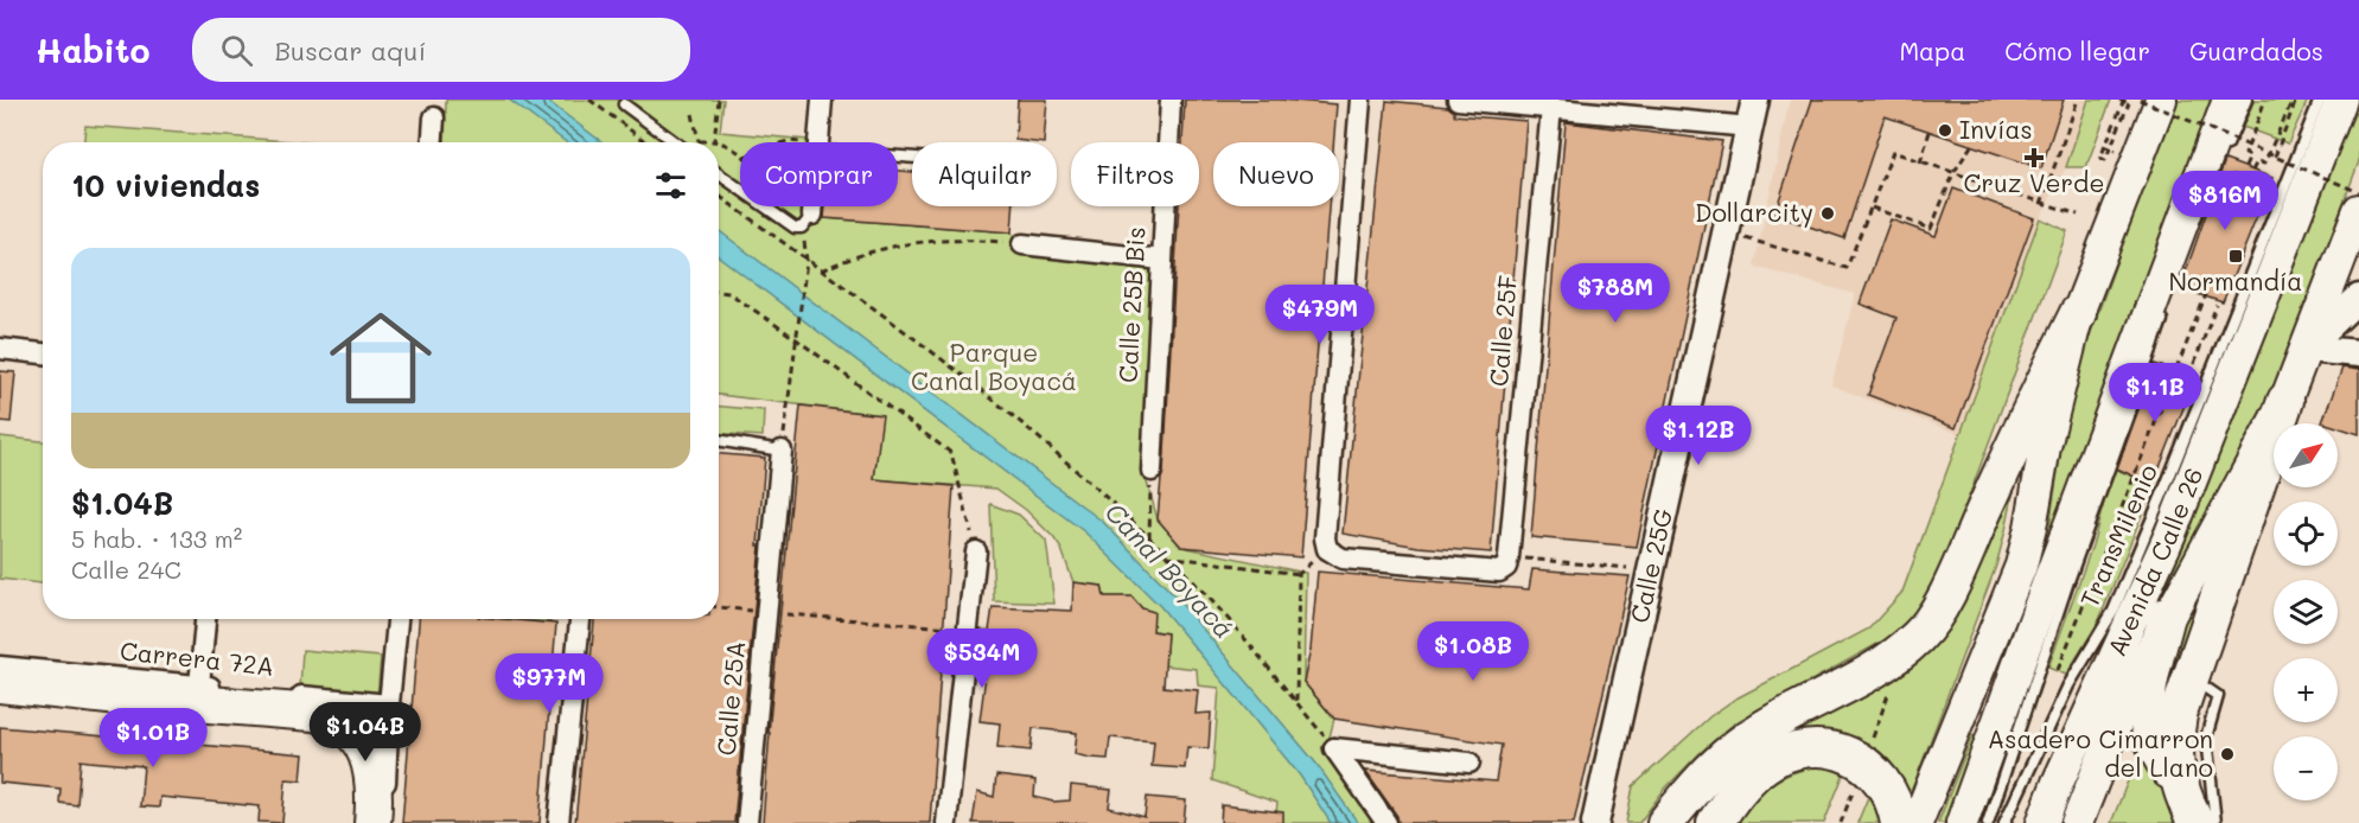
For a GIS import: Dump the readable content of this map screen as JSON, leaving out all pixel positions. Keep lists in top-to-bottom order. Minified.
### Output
{"streets":{"main road":["Avenida Calle 26"],"street":["Calle 25B Bis","Calle 25F","Calle 25G","Carrera 72A","Calle 25A"],"lane":["TransMilenio"]},"water":["Canal Boyacá"],"parks":["Parque Canal Boyacá"],"places":{"other":["Invías","Dollarcity","Asadero Cimarron del Llano"],"health":["Cruz Verde"],"transit":["Normandía"]},"north":"top right","page":{"header":"Habito","search":"Buscar aquí","nav":["Mapa","Cómo llegar","Guardados"],"chip":["Comprar","Alquilar","Filtros","Nuevo"],"heading":"10 viviendas","price":["$816M","$788M","$479M","$1.1B","$1.12B","$1.08B","$534M","$977M","$1.04B","$1.01B"],"list":[{"name":"$1.04B","note":"5 hab. · 133 m² · Calle 24C"}],"map_buttons":["+","−"]}}
